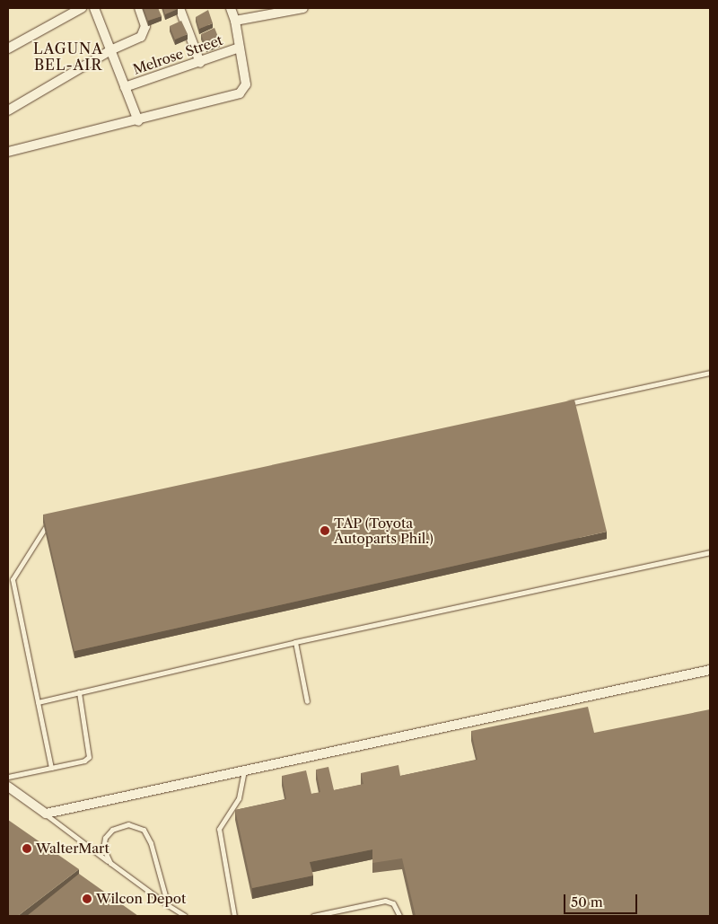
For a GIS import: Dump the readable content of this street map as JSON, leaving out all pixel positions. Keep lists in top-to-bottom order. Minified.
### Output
{"streets":{"street":["Melrose Street"]},"districts":["LAGUNA BEL-AIR"],"places":["TAP (Toyota Autoparts Phil.)","WalterMart","Wilcon Depot"],"scale_bar":"50 m"}
